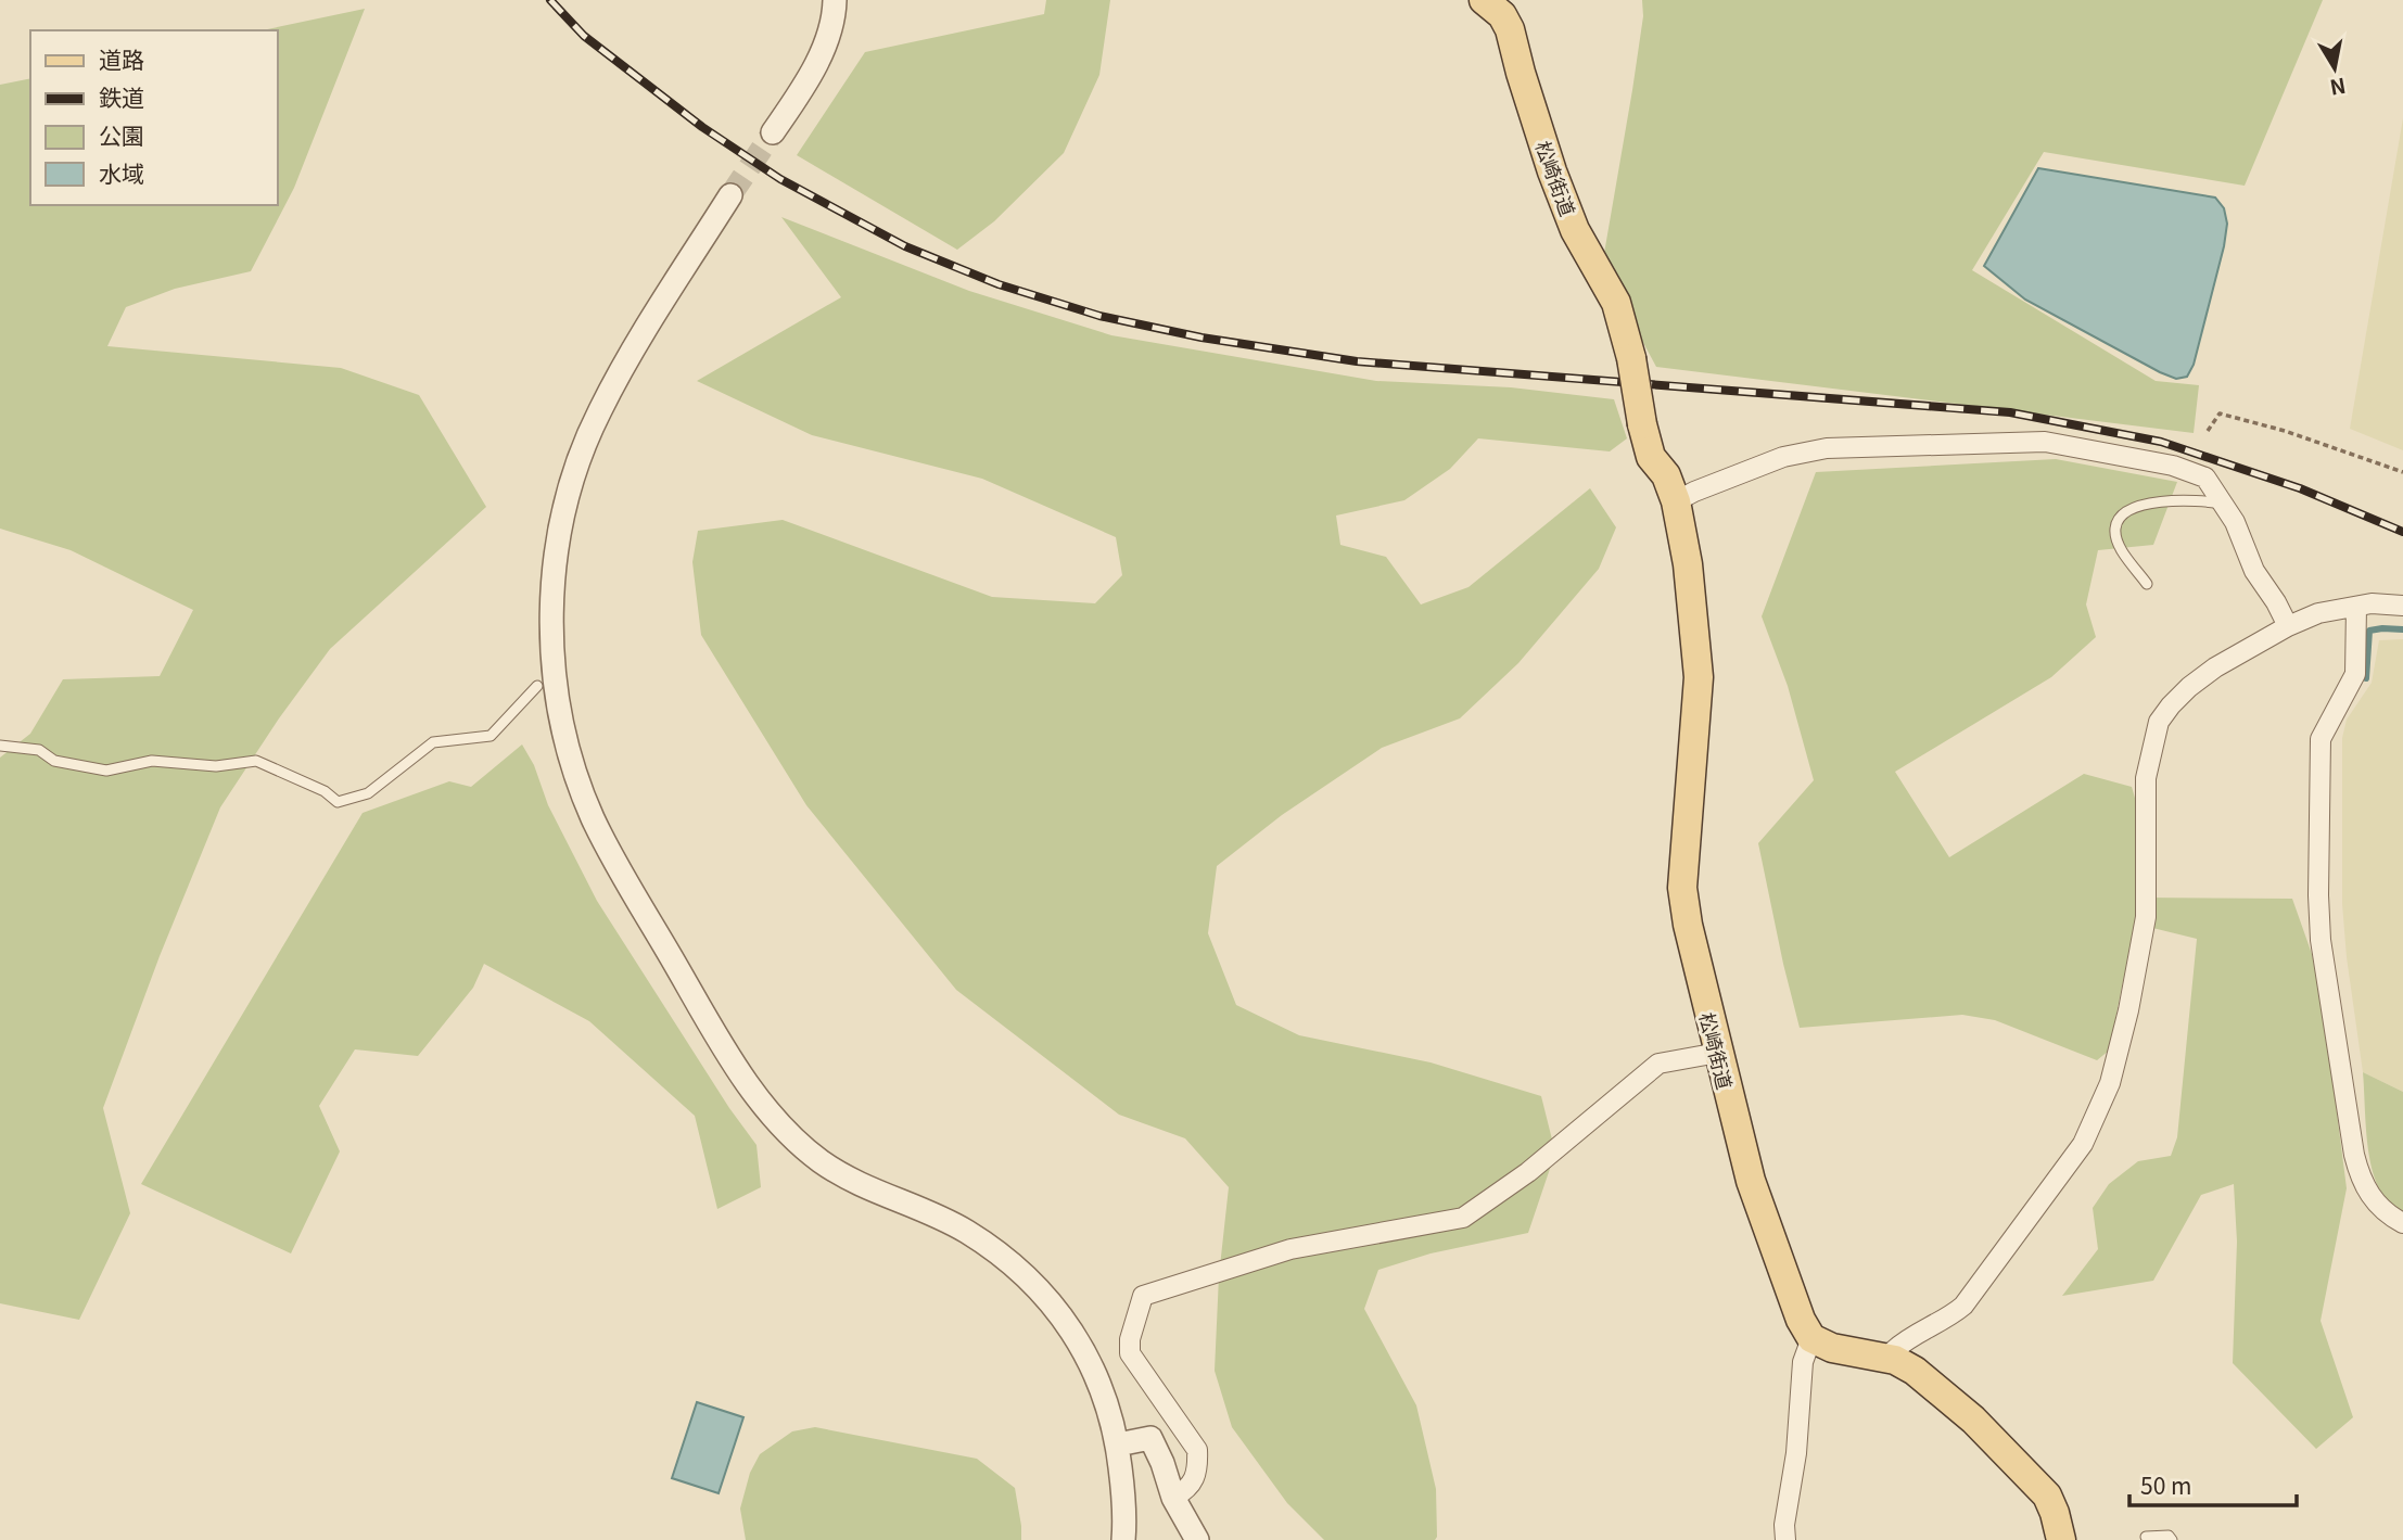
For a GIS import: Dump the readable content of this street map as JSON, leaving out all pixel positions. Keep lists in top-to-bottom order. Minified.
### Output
{"streets":{"main road":["松崎街道"]},"legend":["道路","鉄道","公園","水域"],"scale_bar":"50 m","north":"bottom"}
